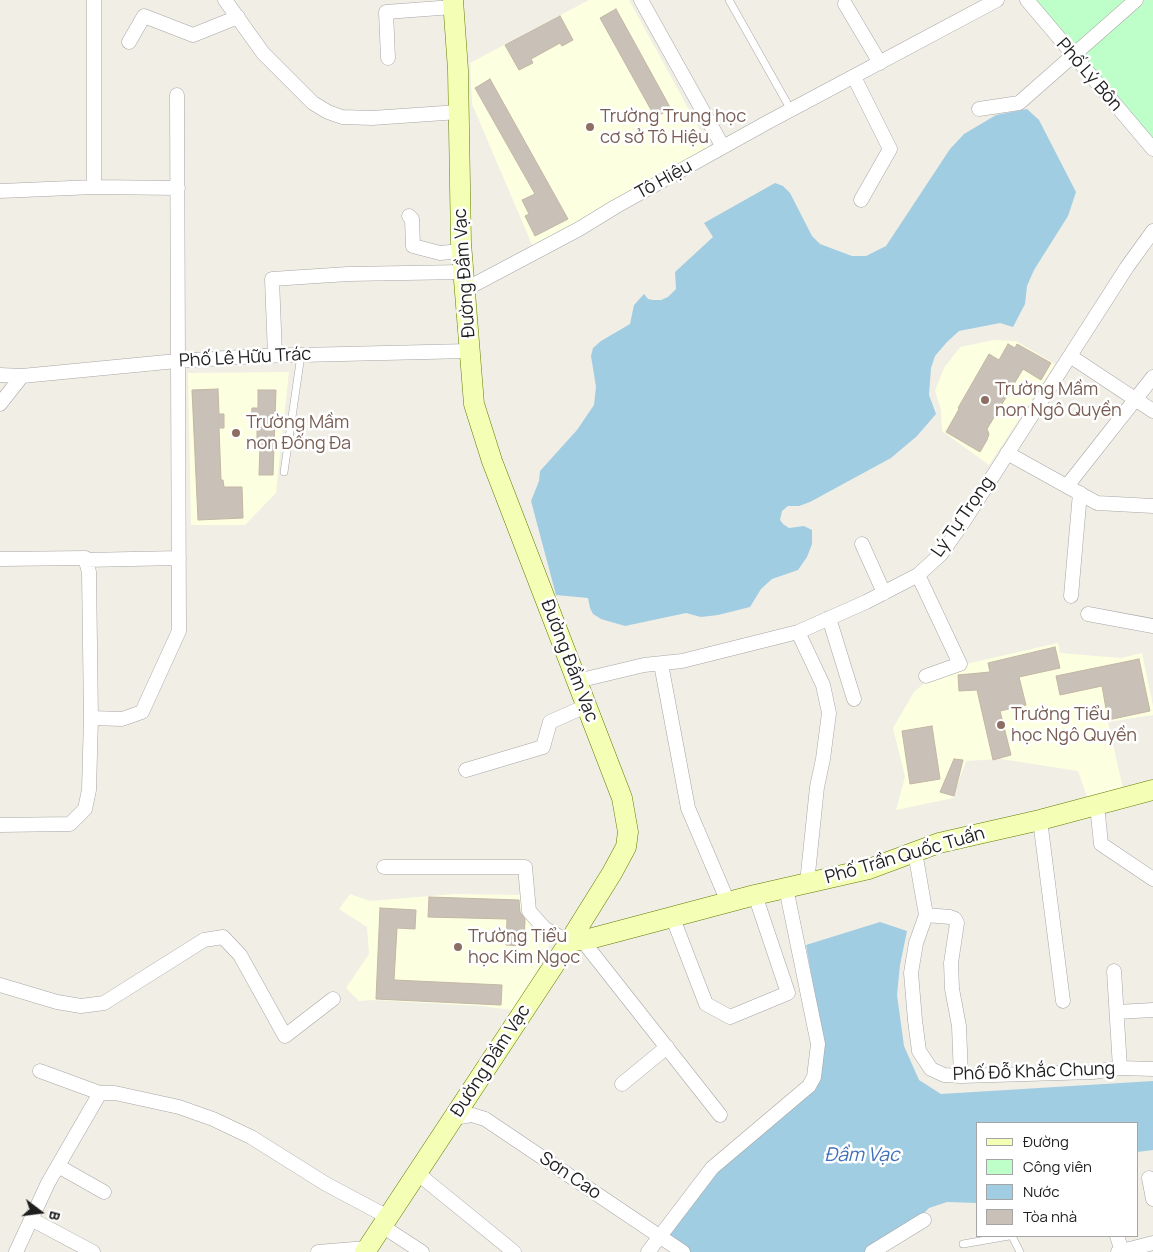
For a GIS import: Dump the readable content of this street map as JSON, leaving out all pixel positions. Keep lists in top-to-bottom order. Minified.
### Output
{"streets":{"street":["Phố Lý Bôn","Tô Hiệu","Đường Đầm Vạc","Phố Lê Hữu Trác","Lý Tự Trọng","Phố Trần Quốc Tuấn","Phố Đỗ Khắc Chung","Sơn Cao"]},"crossings":[["Tô Hiệu","Đường Đầm Vạc"],["Đường Đầm Vạc","Phố Lê Hữu Trác"],["Đường Đầm Vạc","Lý Tự Trọng"],["Đường Đầm Vạc","Phố Trần Quốc Tuấn"],["Đường Đầm Vạc","Sơn Cao"],["Phố Trần Quốc Tuấn","Phố Đỗ Khắc Chung"]],"water":["Đầm Vạc"],"places":["Trường Trung học cơ sở Tô Hiệu","Trường Mầm non Ngô Quyền","Trường Mầm non Đống Đa","Trường Tiểu học Ngô Quyền","Trường Tiểu học Kim Ngọc"],"legend":["Đường","Công viên","Nước","Tòa nhà"],"north":"right"}
